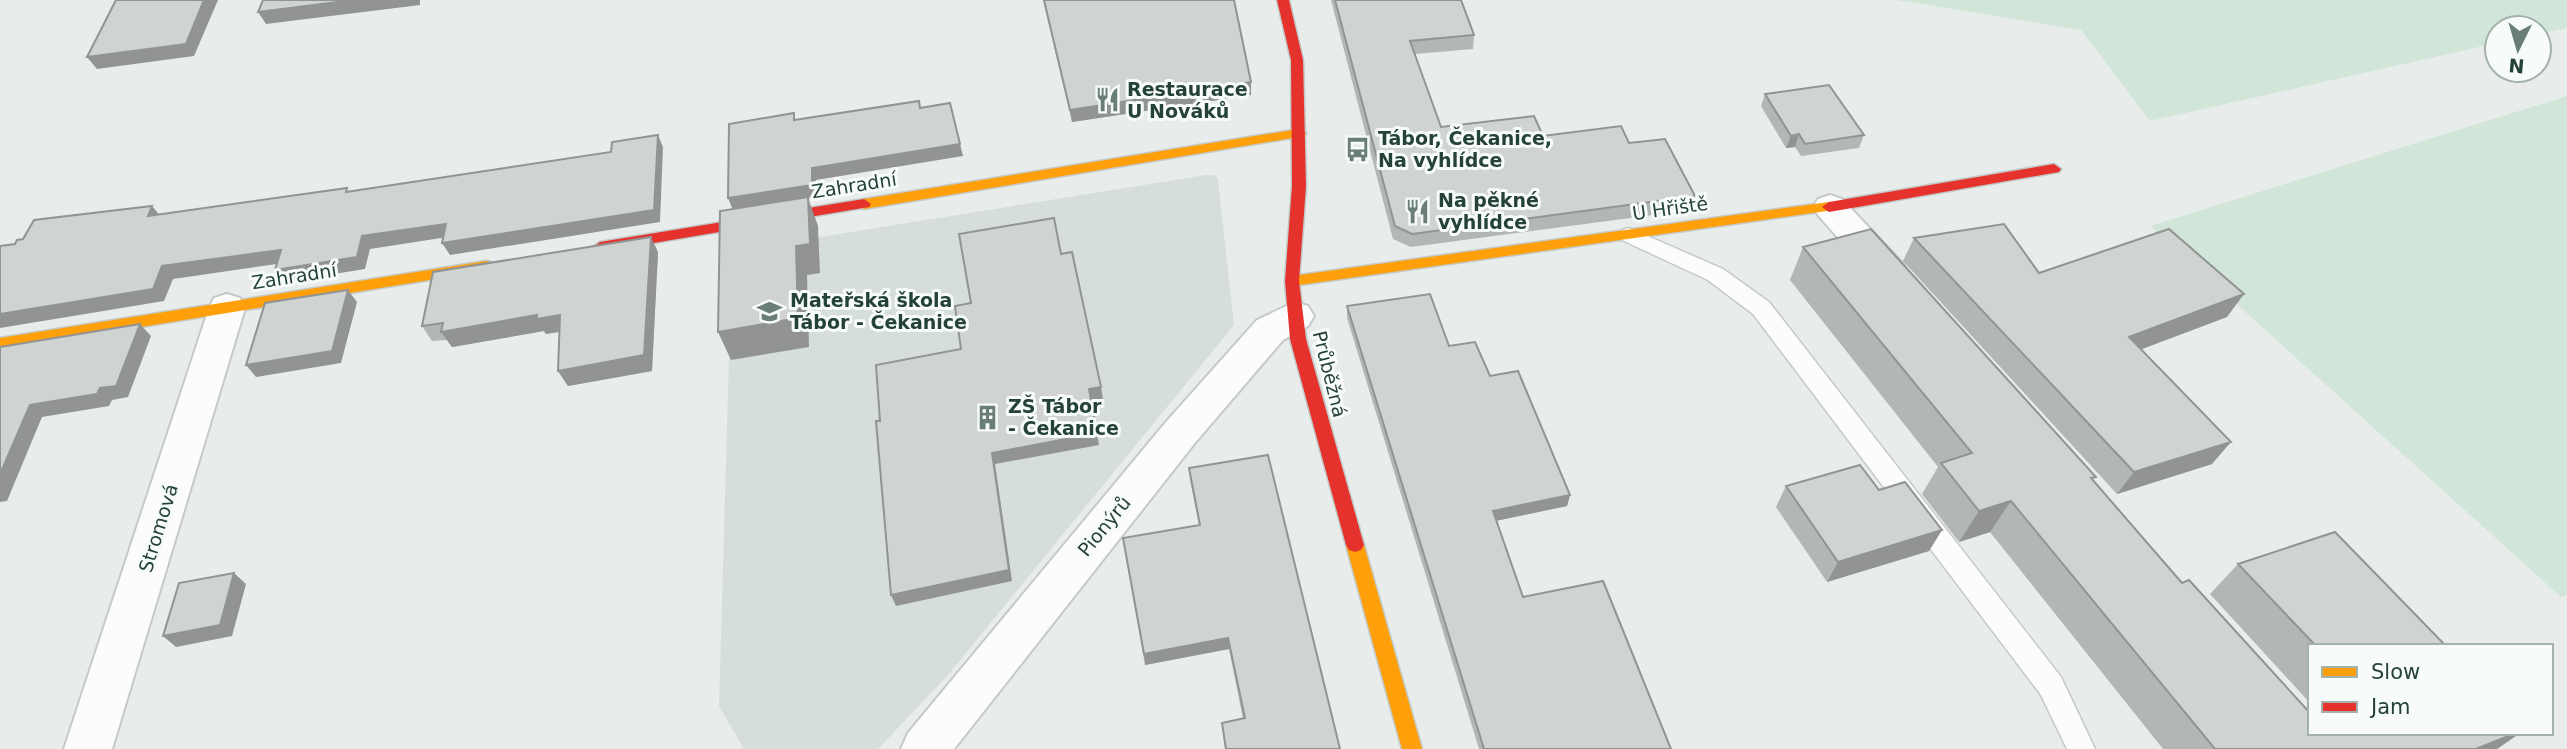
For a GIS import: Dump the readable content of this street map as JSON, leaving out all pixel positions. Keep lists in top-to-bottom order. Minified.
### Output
{"streets":{"street":["Zahradní","U Hřiště","Průběžná","Pionýrů","Stromová"]},"crossings":[["Zahradní","Průběžná"],["Zahradní","Stromová"],["U Hřiště","Průběžná"],["U Hřiště","Pionýrů"],["Průběžná","Pionýrů"]],"places":{"restaurant":["Restaurace U Nováků","Na pěkné vyhlídce"],"bus stop":["Tábor, Čekanice, Na vyhlídce"],"school or university":["Mateřská škola Tábor - Čekanice"],"building":["ZŠ Tábor - Čekanice"]},"legend":["Slow","Jam"],"north":"bottom"}
